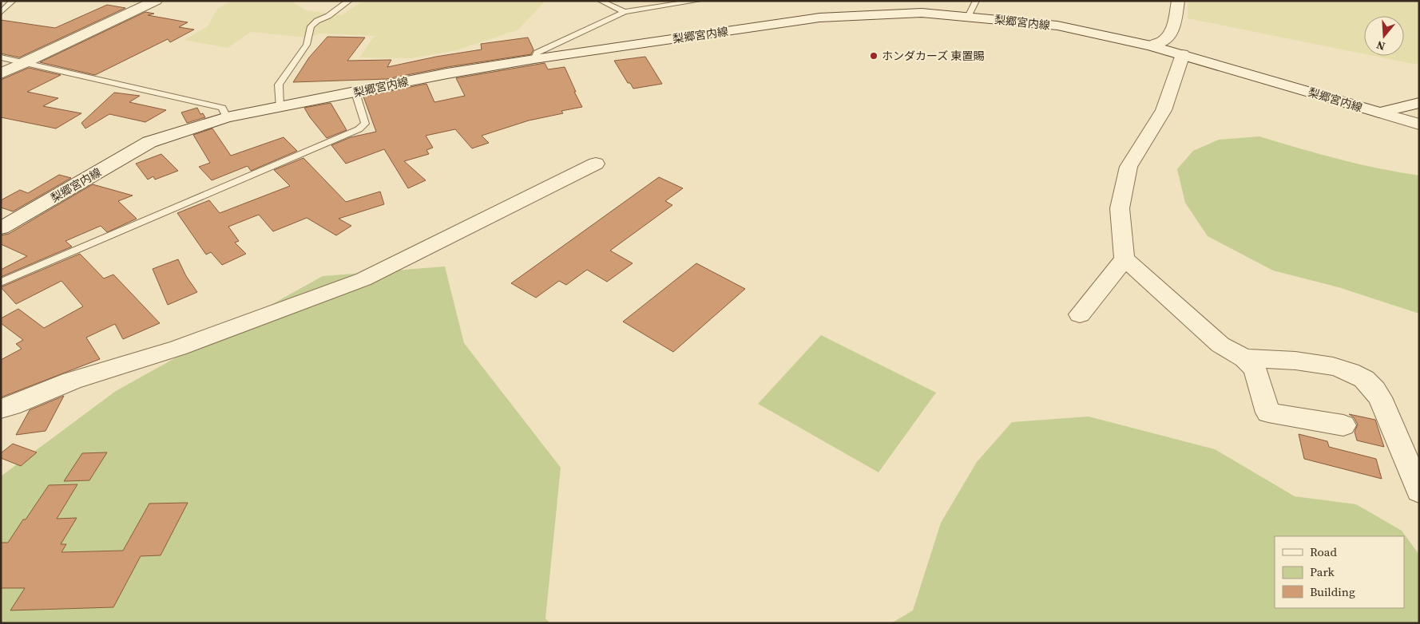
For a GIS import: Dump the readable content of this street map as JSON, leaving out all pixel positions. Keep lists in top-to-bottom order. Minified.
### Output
{"streets":{"street":["梨郷宮内線"]},"places":["ホンダカーズ 東置賜"],"legend":["Road","Park","Building"],"north":"bottom"}
